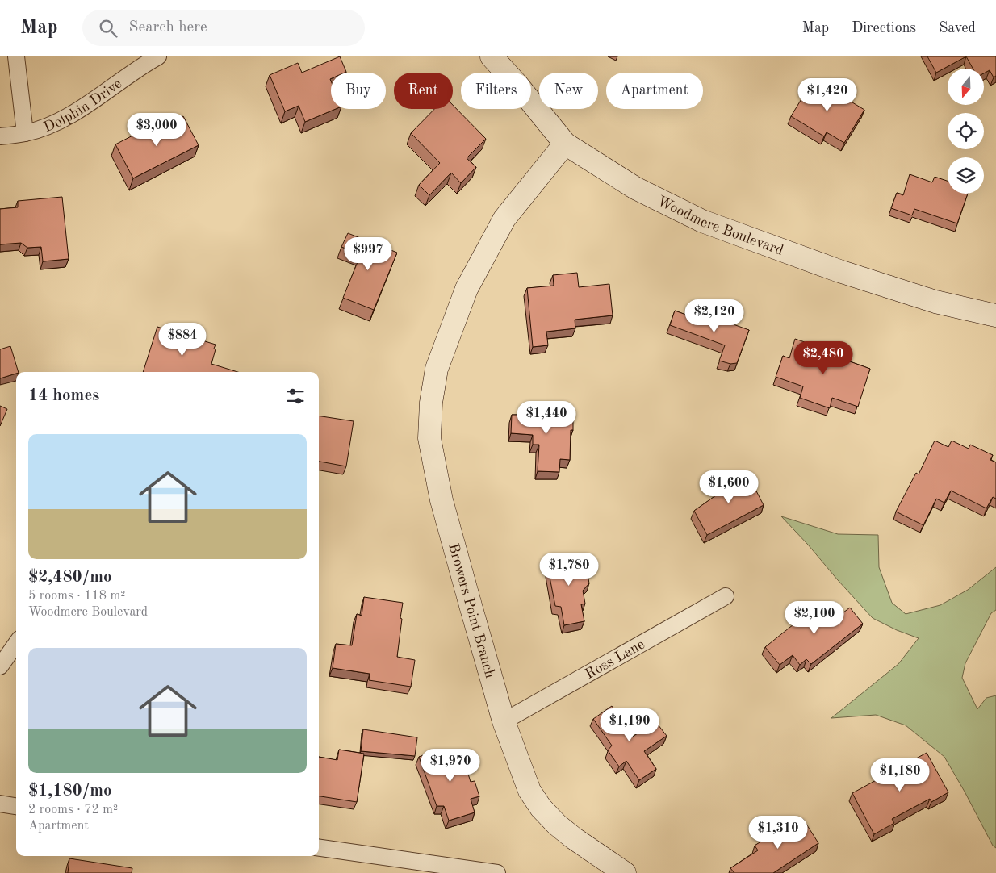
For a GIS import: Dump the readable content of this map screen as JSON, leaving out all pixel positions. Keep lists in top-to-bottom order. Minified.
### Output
{"streets":{"street":["Dolphin Drive","Woodmere Boulevard","Browers Point Branch","Ross Lane"]},"crossings":[["Woodmere Boulevard","Browers Point Branch"],["Browers Point Branch","Ross Lane"]],"north":"bottom","page":{"header":"Map","search":"Search here","nav":["Map","Directions","Saved"],"chip":["Buy","Rent","Filters","New","Apartment"],"price":["$1,420","$3,000","$997","$2,120","$884","$2,480","$1,440","$1,600","$1,780","$2,100","$1,190","$1,970","$1,180","$1,310"],"heading":"14 homes","list":[{"name":"$2,480/mo","note":"5 rooms · 118 m² · Woodmere Boulevard"},{"name":"$1,180/mo","note":"2 rooms · 72 m² · Apartment"}]}}
